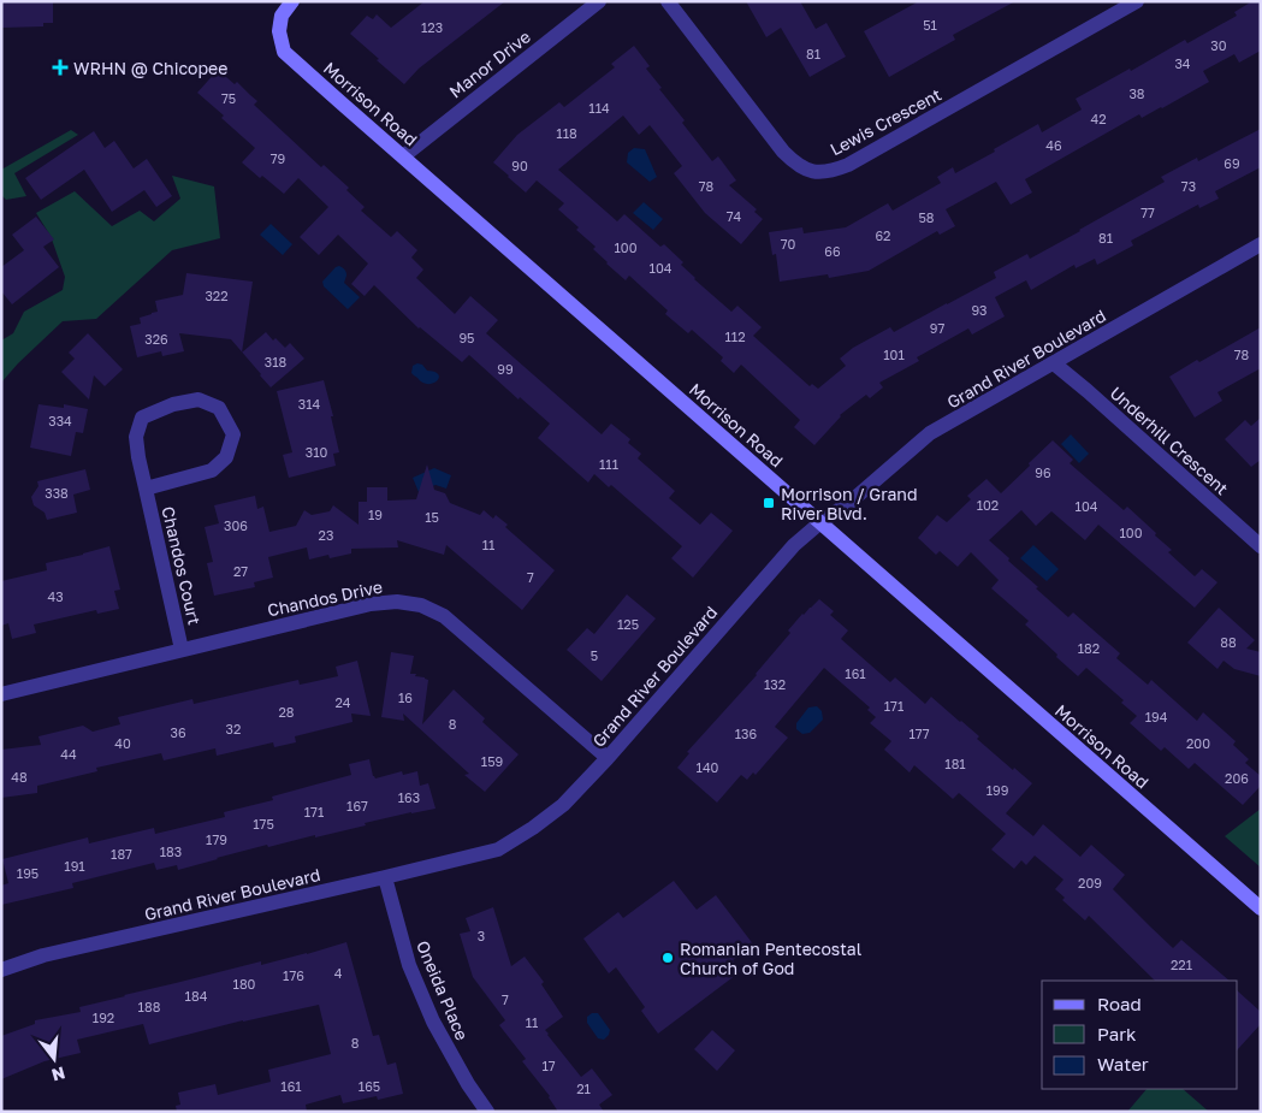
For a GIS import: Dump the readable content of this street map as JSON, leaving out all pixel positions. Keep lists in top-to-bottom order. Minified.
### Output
{"streets":{"street":["Manor Drive","Morrison Road","Lewis Crescent","Grand River Boulevard","Underhill Crescent","Chandos Court","Chandos Drive","Oneida Place"]},"crossings":[["Manor Drive","Morrison Road"],["Morrison Road","Grand River Boulevard"],["Grand River Boulevard","Underhill Crescent"],["Grand River Boulevard","Chandos Drive"],["Grand River Boulevard","Oneida Place"],["Chandos Court","Chandos Drive"]],"places":{"health":["WRHN @ Chicopee"],"transit":["Morrison / Grand River Blvd."],"other":["Romanian Pentecostal Church of God"]},"house_numbers":["51","123","30","81","34","38","75","114","42","118","46","79","69","90","78","73","77","74","58","62","81","70","100","66","104","322","93","97","112","95","326","101","78","318","99","314","334","310","111","96","338","102","104","19","15","306","100","23","11","27","7","43","125","88","182","5","161","132","16","24","171","28","194","8","32","36","136","177","40","200","44","159","181","140","48","206","199","163","167","171","175","179","183","187","191","195","209","3","221","4","176","180","184","7","188","192","11","8","17","161","165","21"],"legend":["Road","Park","Water"],"north":"bottom"}
